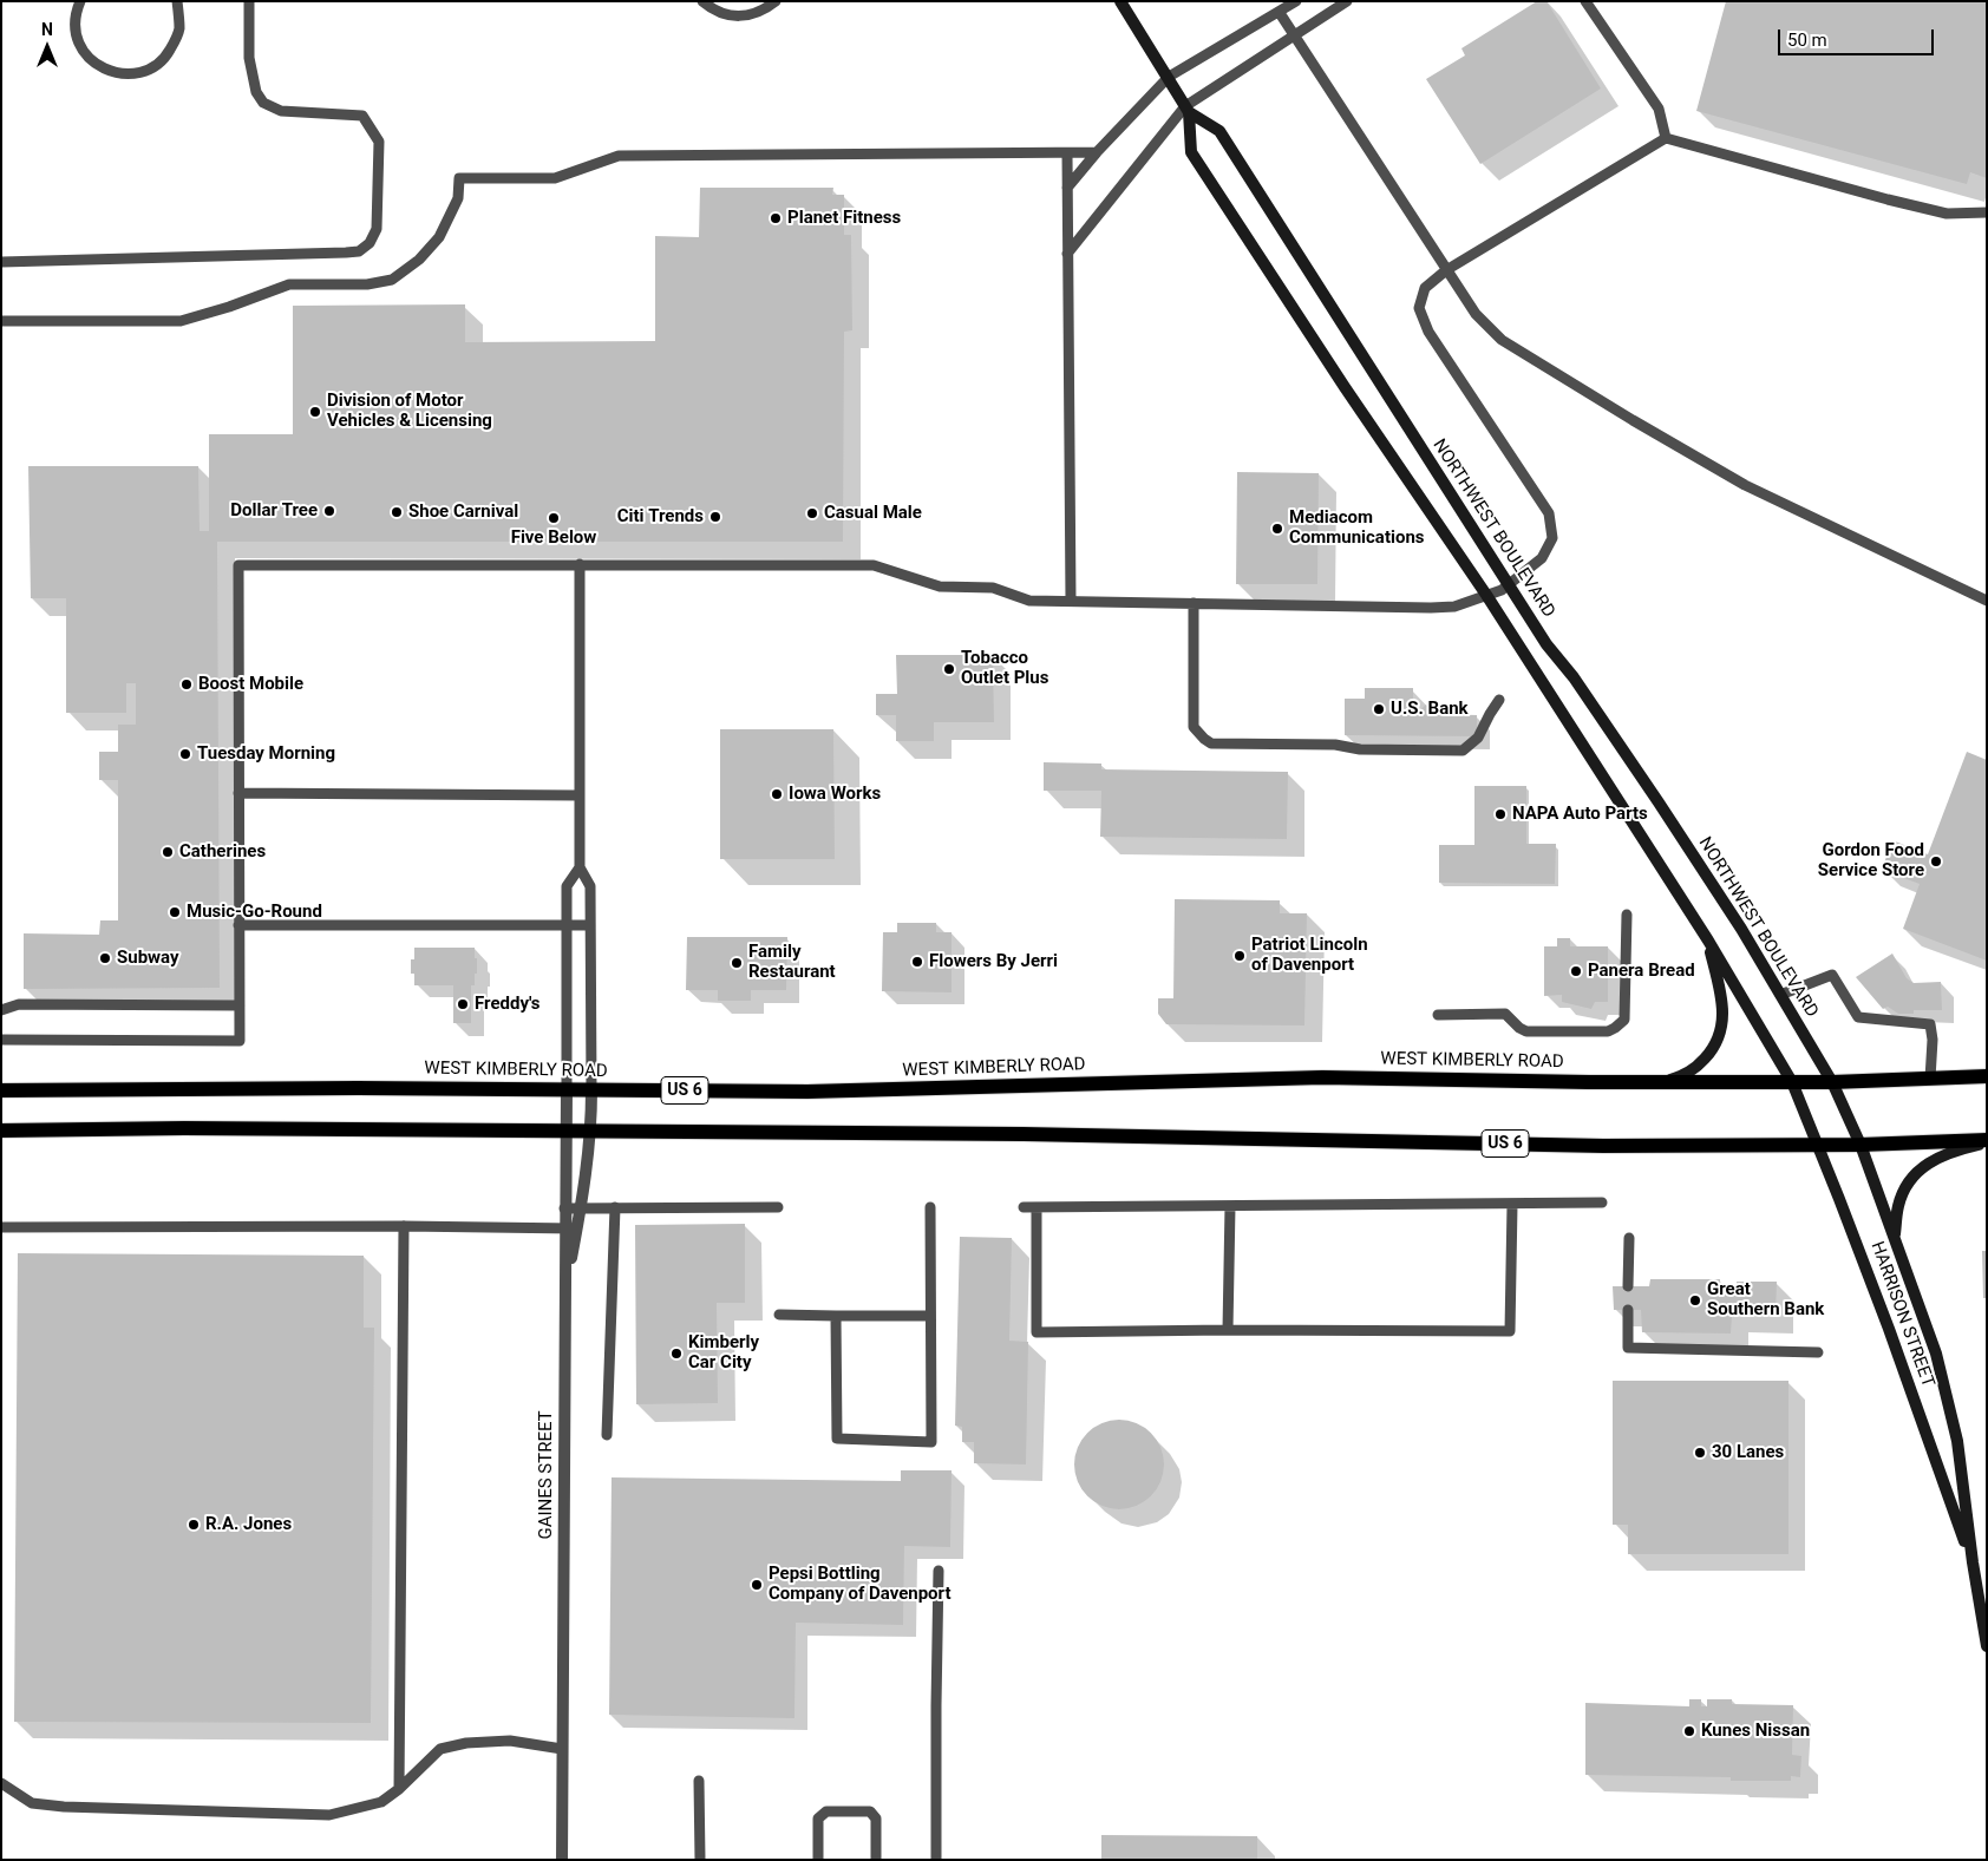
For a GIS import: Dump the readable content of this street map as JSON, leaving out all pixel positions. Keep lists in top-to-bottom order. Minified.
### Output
{"streets":{"main road":["NORTHWEST BOULEVARD","WEST KIMBERLY ROAD","US 6","HARRISON STREET"],"street":["GAINES STREET"]},"crossings":[["NORTHWEST BOULEVARD","WEST KIMBERLY ROAD"],["NORTHWEST BOULEVARD","HARRISON STREET"],["WEST KIMBERLY ROAD","HARRISON STREET"],["WEST KIMBERLY ROAD","GAINES STREET"],["US 6","HARRISON STREET"],["US 6","GAINES STREET"]],"places":["Planet Fitness","Division of Motor Vehicles & Licensing","Dollar Tree","Shoe Carnival","Casual Male","Citi Trends","Five Below","Mediacom Communications","Tobacco Outlet Plus","Boost Mobile","U.S. Bank","Tuesday Morning","Iowa Works","NAPA Auto Parts","Catherines","Gordon Food Service Store","Music-Go-Round","Patriot Lincoln of Davenport","Subway","Flowers By Jerri","Family Restaurant","Panera Bread","Freddy's","Great Southern Bank","Kimberly Car City","30 Lanes","R.A. Jones","Pepsi Bottling Company of Davenport","Kunes Nissan"],"scale_bar":"50 m","north":"top"}
